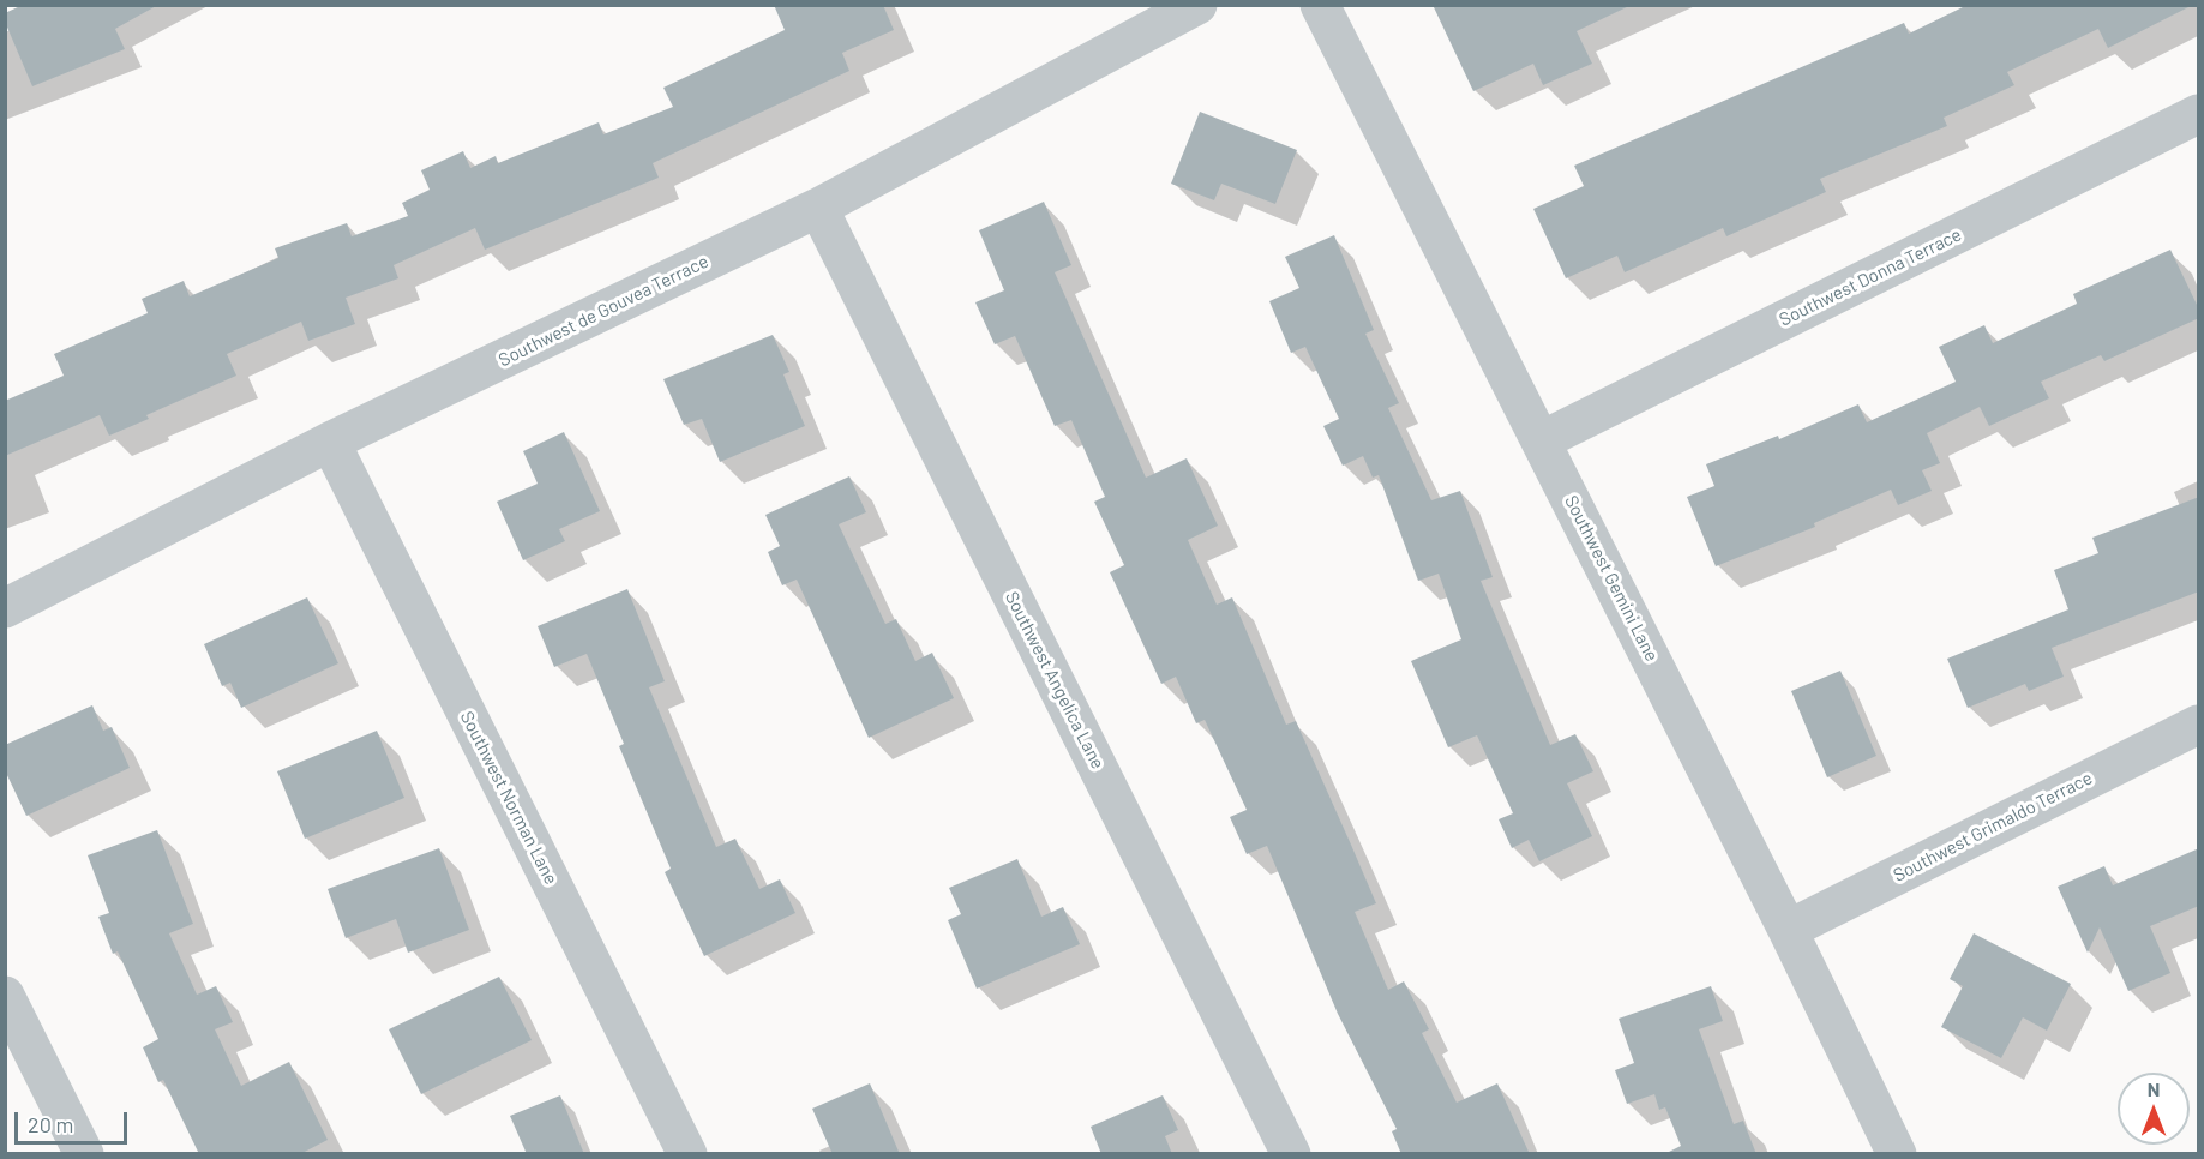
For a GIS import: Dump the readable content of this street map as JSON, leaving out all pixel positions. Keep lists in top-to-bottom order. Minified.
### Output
{"streets":{"street":["Southwest Donna Terrace","Southwest de Gouvea Terrace","Southwest Gemini Lane","Southwest Angelica Lane","Southwest Norman Lane","Southwest Grimaldo Terrace"]},"crossings":[["Southwest Donna Terrace","Southwest Gemini Lane"],["Southwest de Gouvea Terrace","Southwest Angelica Lane"],["Southwest de Gouvea Terrace","Southwest Norman Lane"],["Southwest Gemini Lane","Southwest Grimaldo Terrace"]],"scale_bar":"20 m","north":"top"}
